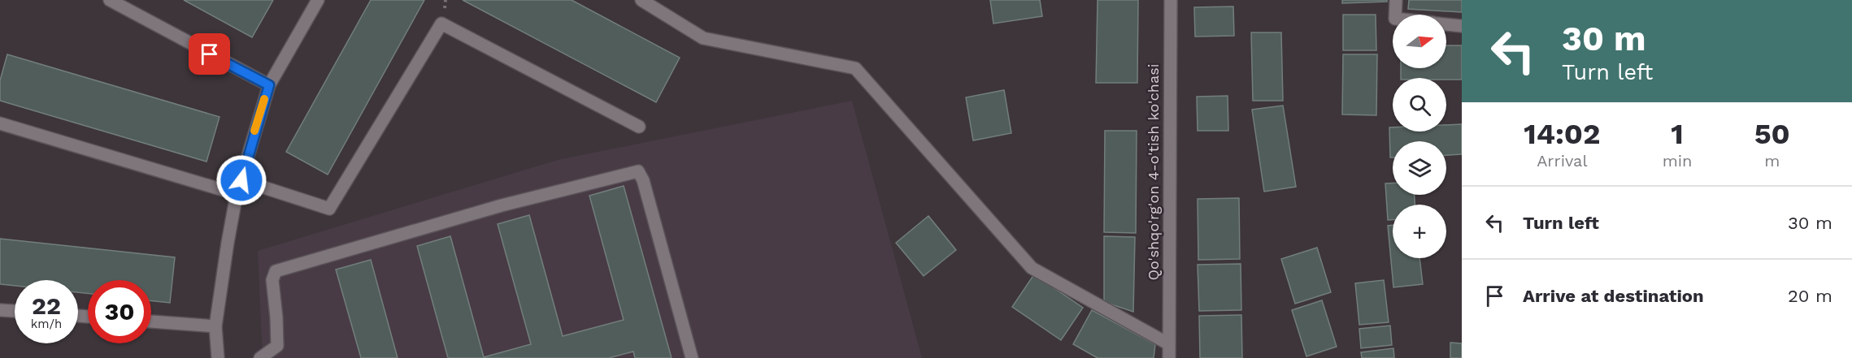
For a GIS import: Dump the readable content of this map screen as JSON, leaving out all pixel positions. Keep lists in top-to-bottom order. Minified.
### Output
{"streets":{"street":["Qo'shqo'rg'on 4-o'tish ko'chasi"]},"north":"right","page":{"turn":["30 m","Turn left"],"map_buttons":"+","eta":["14:02","Arrival","1","min","50","m"],"list":[{"name":"Turn left","value":"30 m"},{"name":"Arrive at destination","value":"20 m"}],"speed":"22 km/h","limit":"30"}}
